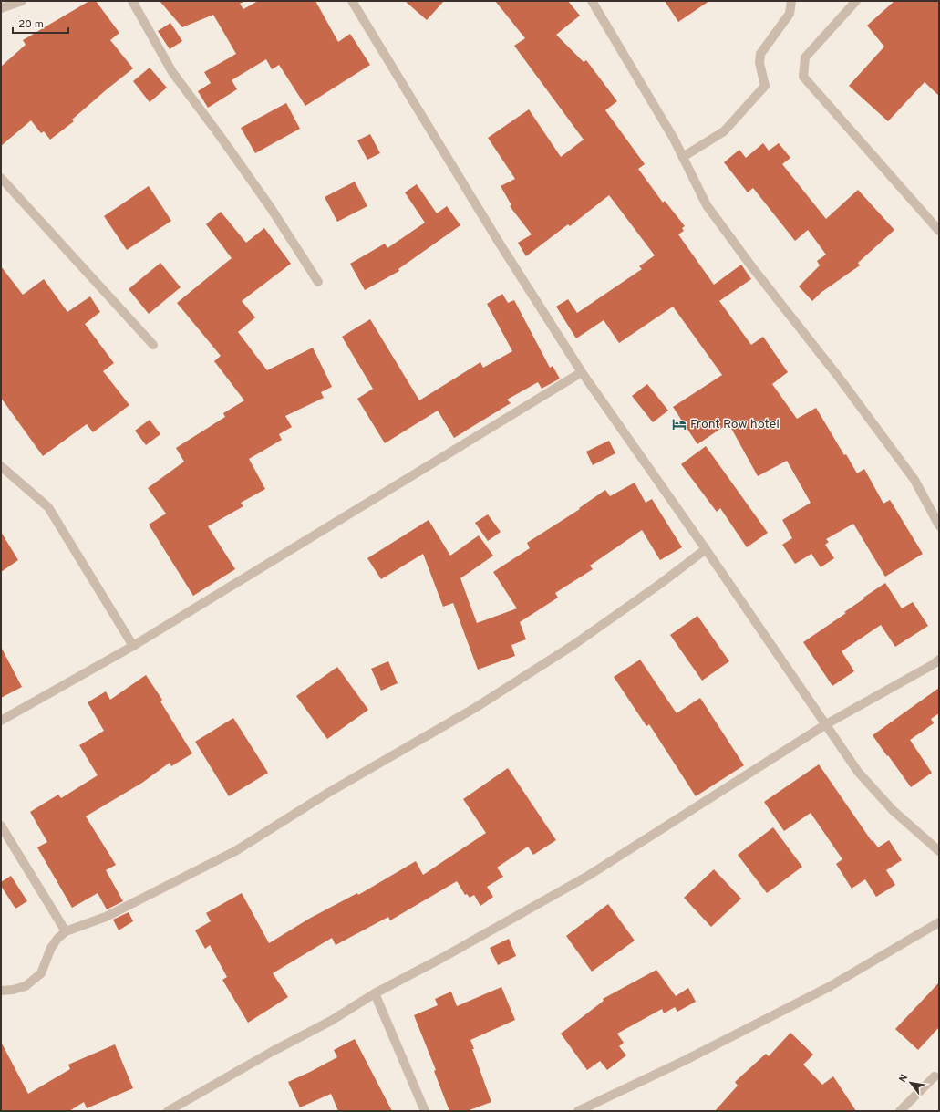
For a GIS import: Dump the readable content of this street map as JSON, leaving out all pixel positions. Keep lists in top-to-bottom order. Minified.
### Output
{"places":{"hotel":["Front Row hotel"]},"scale_bar":"20 m","north":"top left"}
